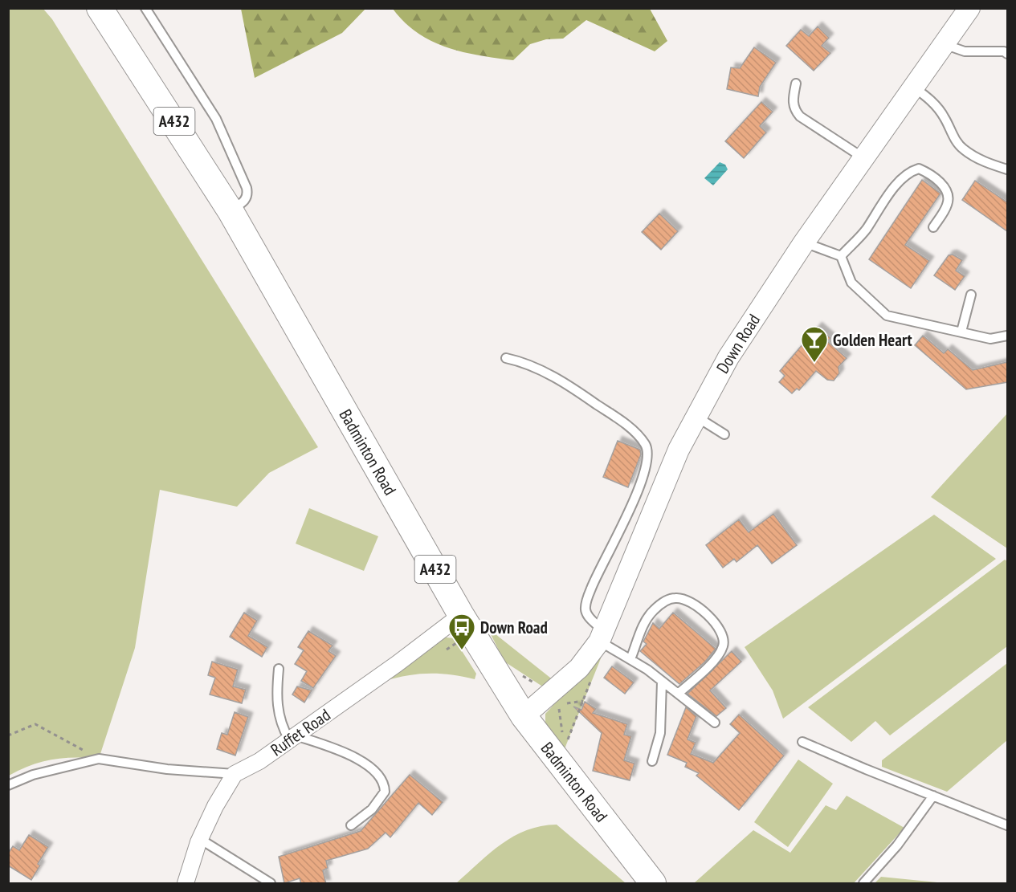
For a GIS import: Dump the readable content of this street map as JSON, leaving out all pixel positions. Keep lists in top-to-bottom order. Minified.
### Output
{"streets":{"main road":["A432","Badminton Road"],"street":["Down Road","Ruffet Road"]},"crossings":[["Down Road","Badminton Road"],["Badminton Road","Ruffet Road"]],"places":{"bar":["Golden Heart"],"bus stop":["Down Road"]}}
